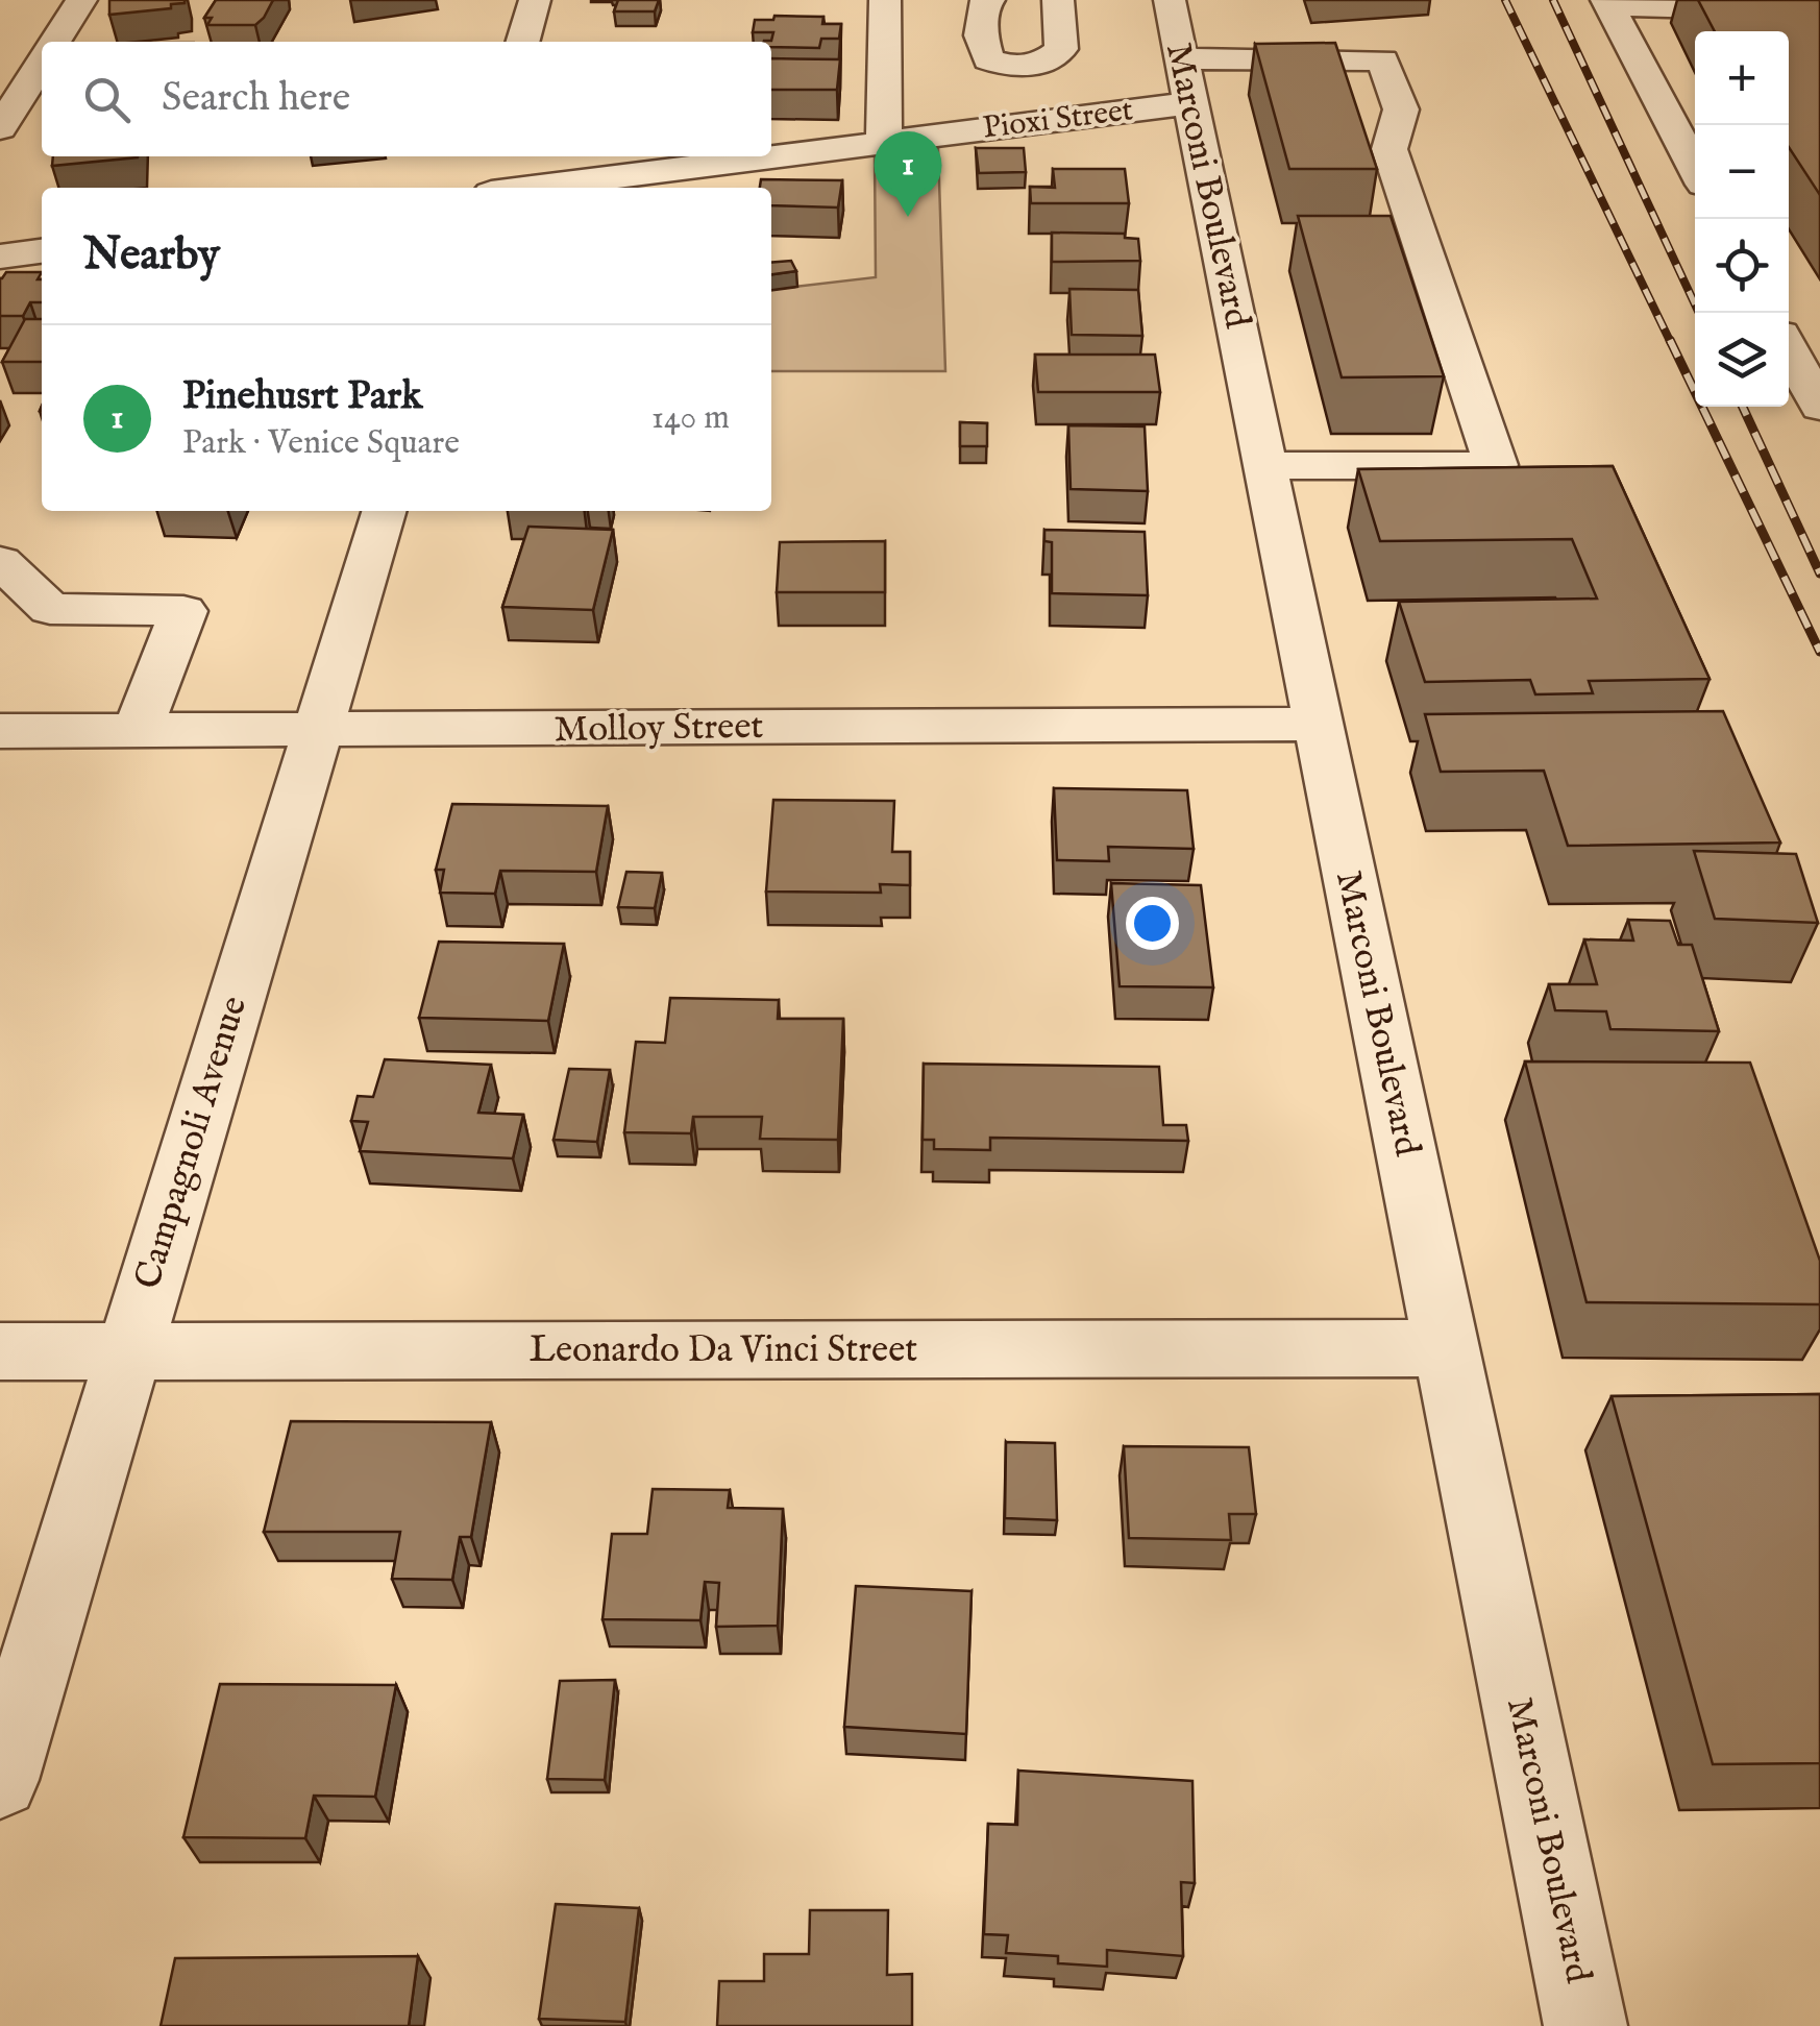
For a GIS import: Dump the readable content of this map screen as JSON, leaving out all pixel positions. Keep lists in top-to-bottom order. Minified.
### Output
{"streets":{"street":["Pioxi Street","Marconi Boulevard","Molloy Street","Campagnoli Avenue","Leonardo Da Vinci Street"]},"crossings":[["Pioxi Street","Marconi Boulevard"],["Marconi Boulevard","Molloy Street"],["Marconi Boulevard","Leonardo Da Vinci Street"],["Molloy Street","Campagnoli Avenue"],["Campagnoli Avenue","Leonardo Da Vinci Street"]],"page":{"map_buttons":["+","−"],"search":"Search here","pins":"1","heading":"Nearby","list":[{"mark":"1","name":"Pinehusrt Park","note":"Park · Venice Square","value":"140 m"}]}}
